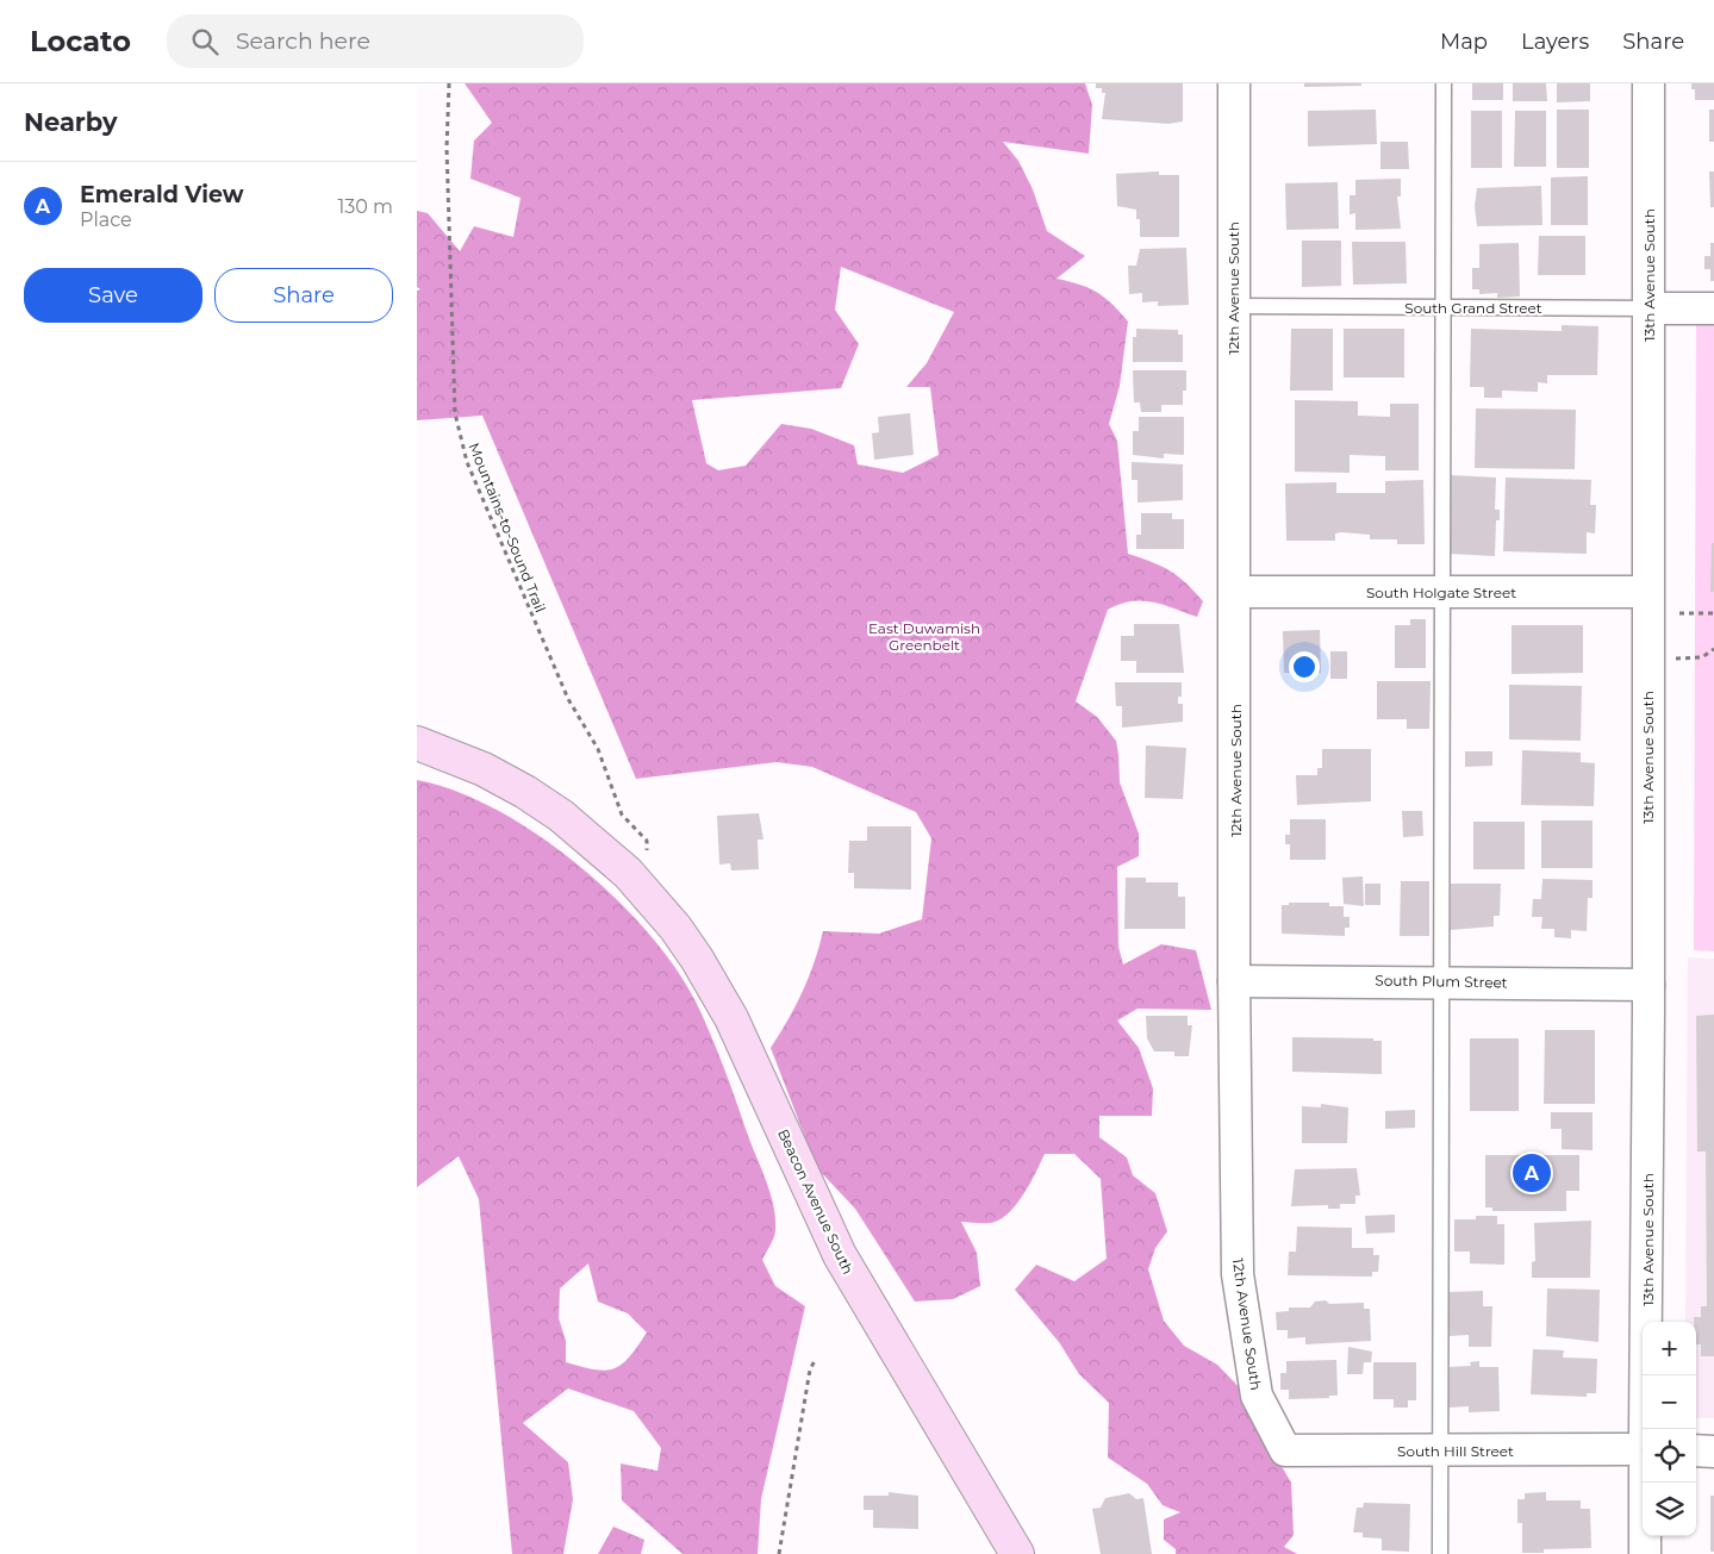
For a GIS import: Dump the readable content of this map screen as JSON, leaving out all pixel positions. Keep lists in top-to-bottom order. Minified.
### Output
{"streets":{"main road":["Beacon Avenue South"],"street":["13th Avenue South","12th Avenue South","South Grand Street","South Holgate Street","South Plum Street","South Hill Street"],"path":["Mountains-to-Sound Trail"]},"crossings":[["13th Avenue South","South Grand Street"],["13th Avenue South","South Holgate Street"],["13th Avenue South","South Plum Street"],["12th Avenue South","South Grand Street"],["12th Avenue South","South Holgate Street"],["12th Avenue South","South Plum Street"],["12th Avenue South","South Hill Street"],["Mountains-to-Sound Trail","Beacon Avenue South"]],"parks":["East Duwamish Greenbelt"],"page":{"header":"Locato","search":"Search here","nav":["Map","Layers","Share"],"heading":"Nearby","list":[{"mark":"A","name":"Emerald View","note":"Place","value":"130 m"}],"buttons":["Save","Share"],"pins":"A","map_buttons":["+","−"]}}
